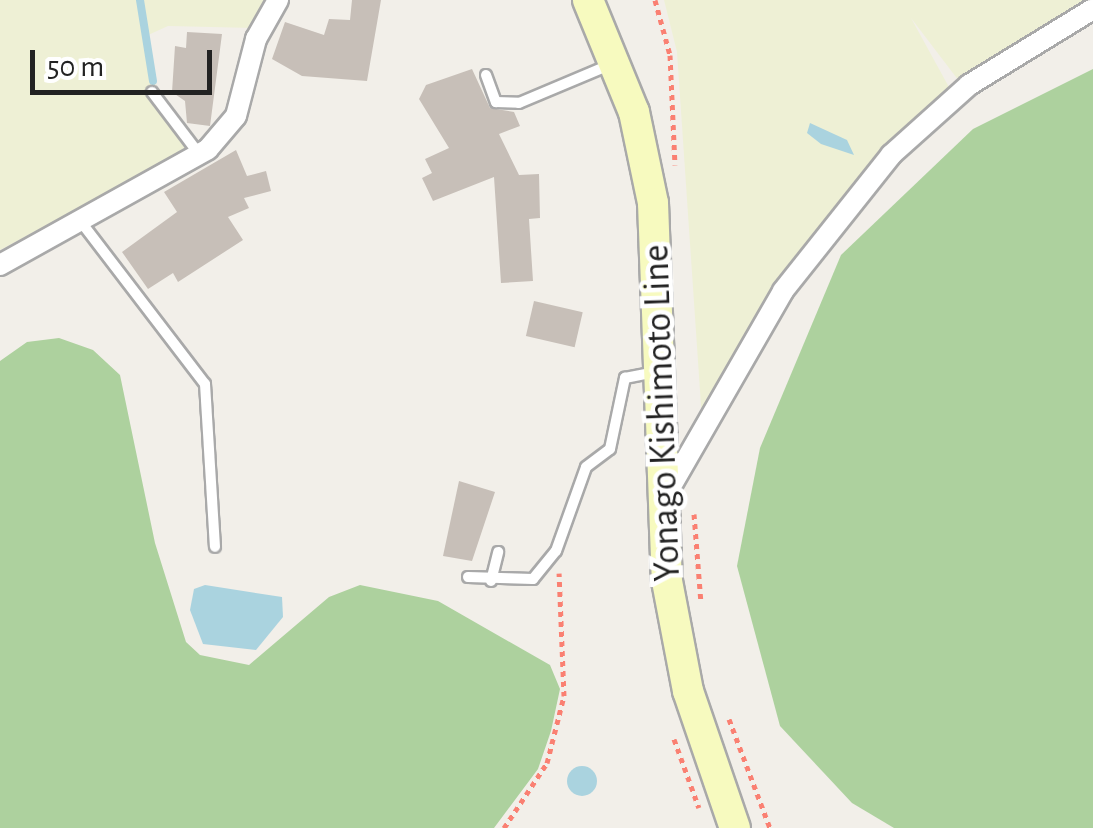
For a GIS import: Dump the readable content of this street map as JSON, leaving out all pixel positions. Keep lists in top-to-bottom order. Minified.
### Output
{"streets":{"main road":["Yonago Kishimoto Line"]},"scale_bar":"50 m"}
